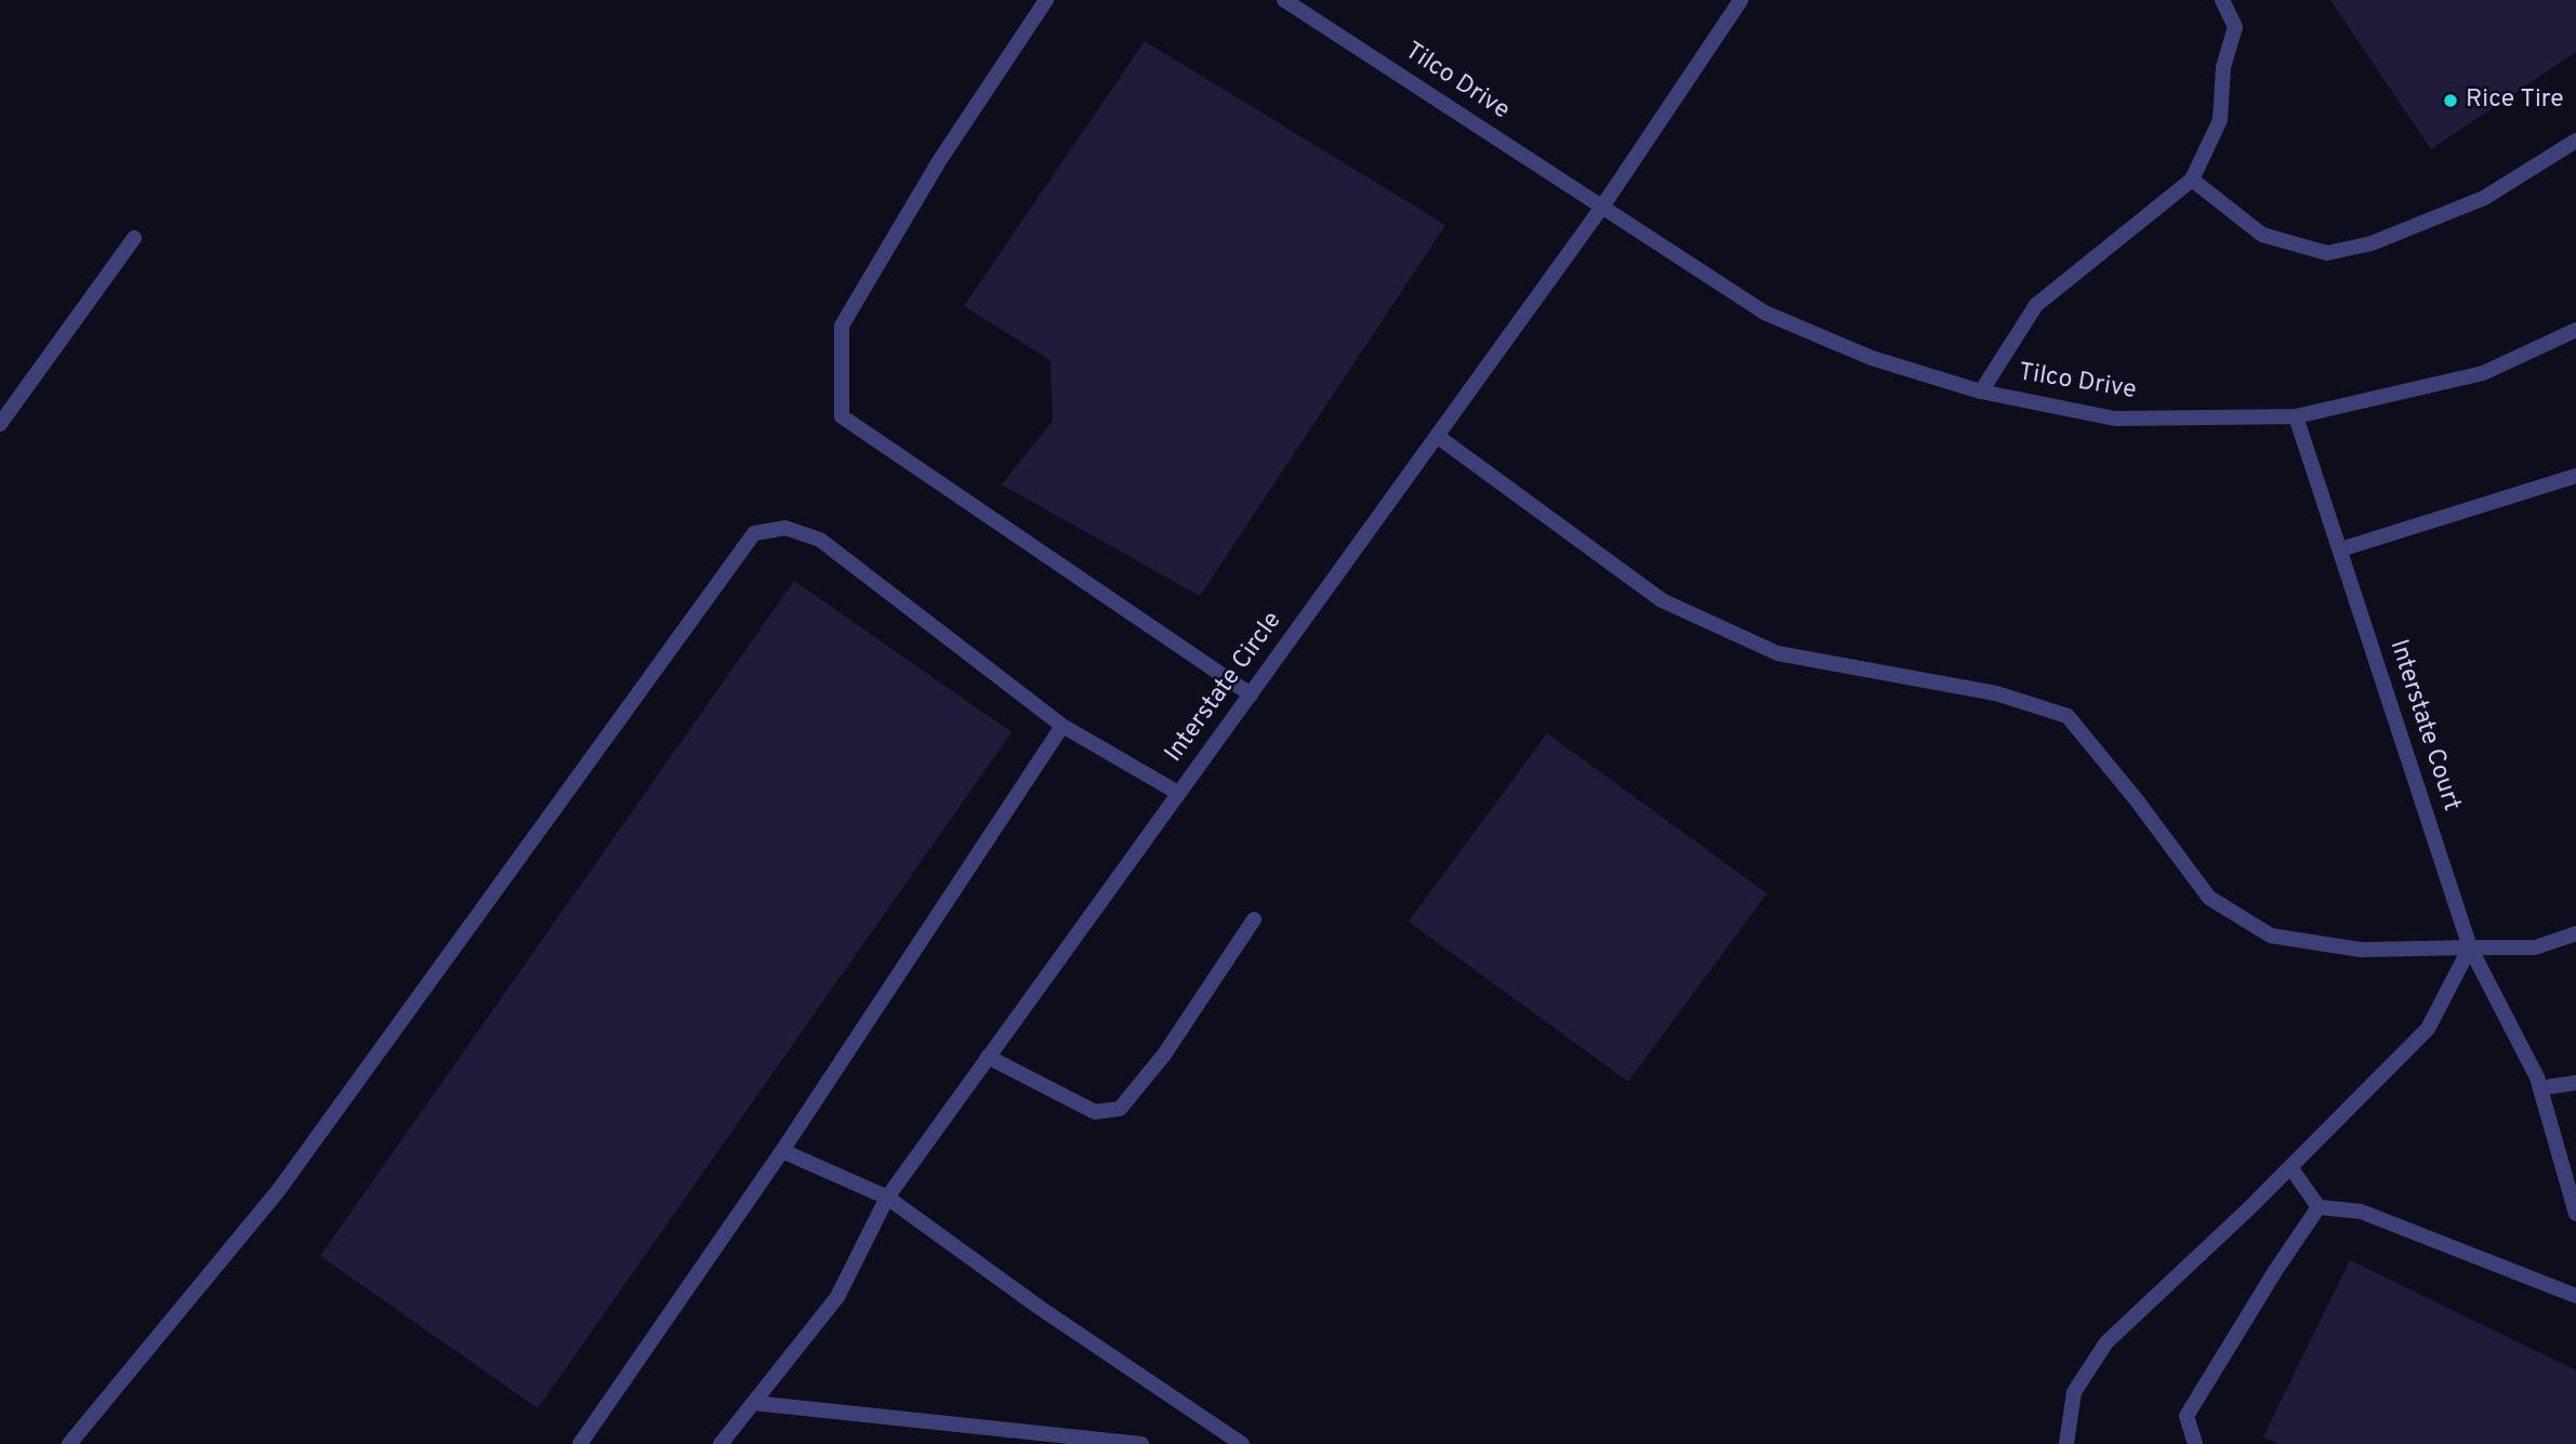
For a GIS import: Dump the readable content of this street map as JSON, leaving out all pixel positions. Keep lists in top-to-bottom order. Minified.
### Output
{"streets":{"street":["Tilco Drive","Interstate Circle","Interstate Court"]},"crossings":[["Tilco Drive","Interstate Circle"],["Tilco Drive","Interstate Court"]],"places":["Rice Tire"]}
